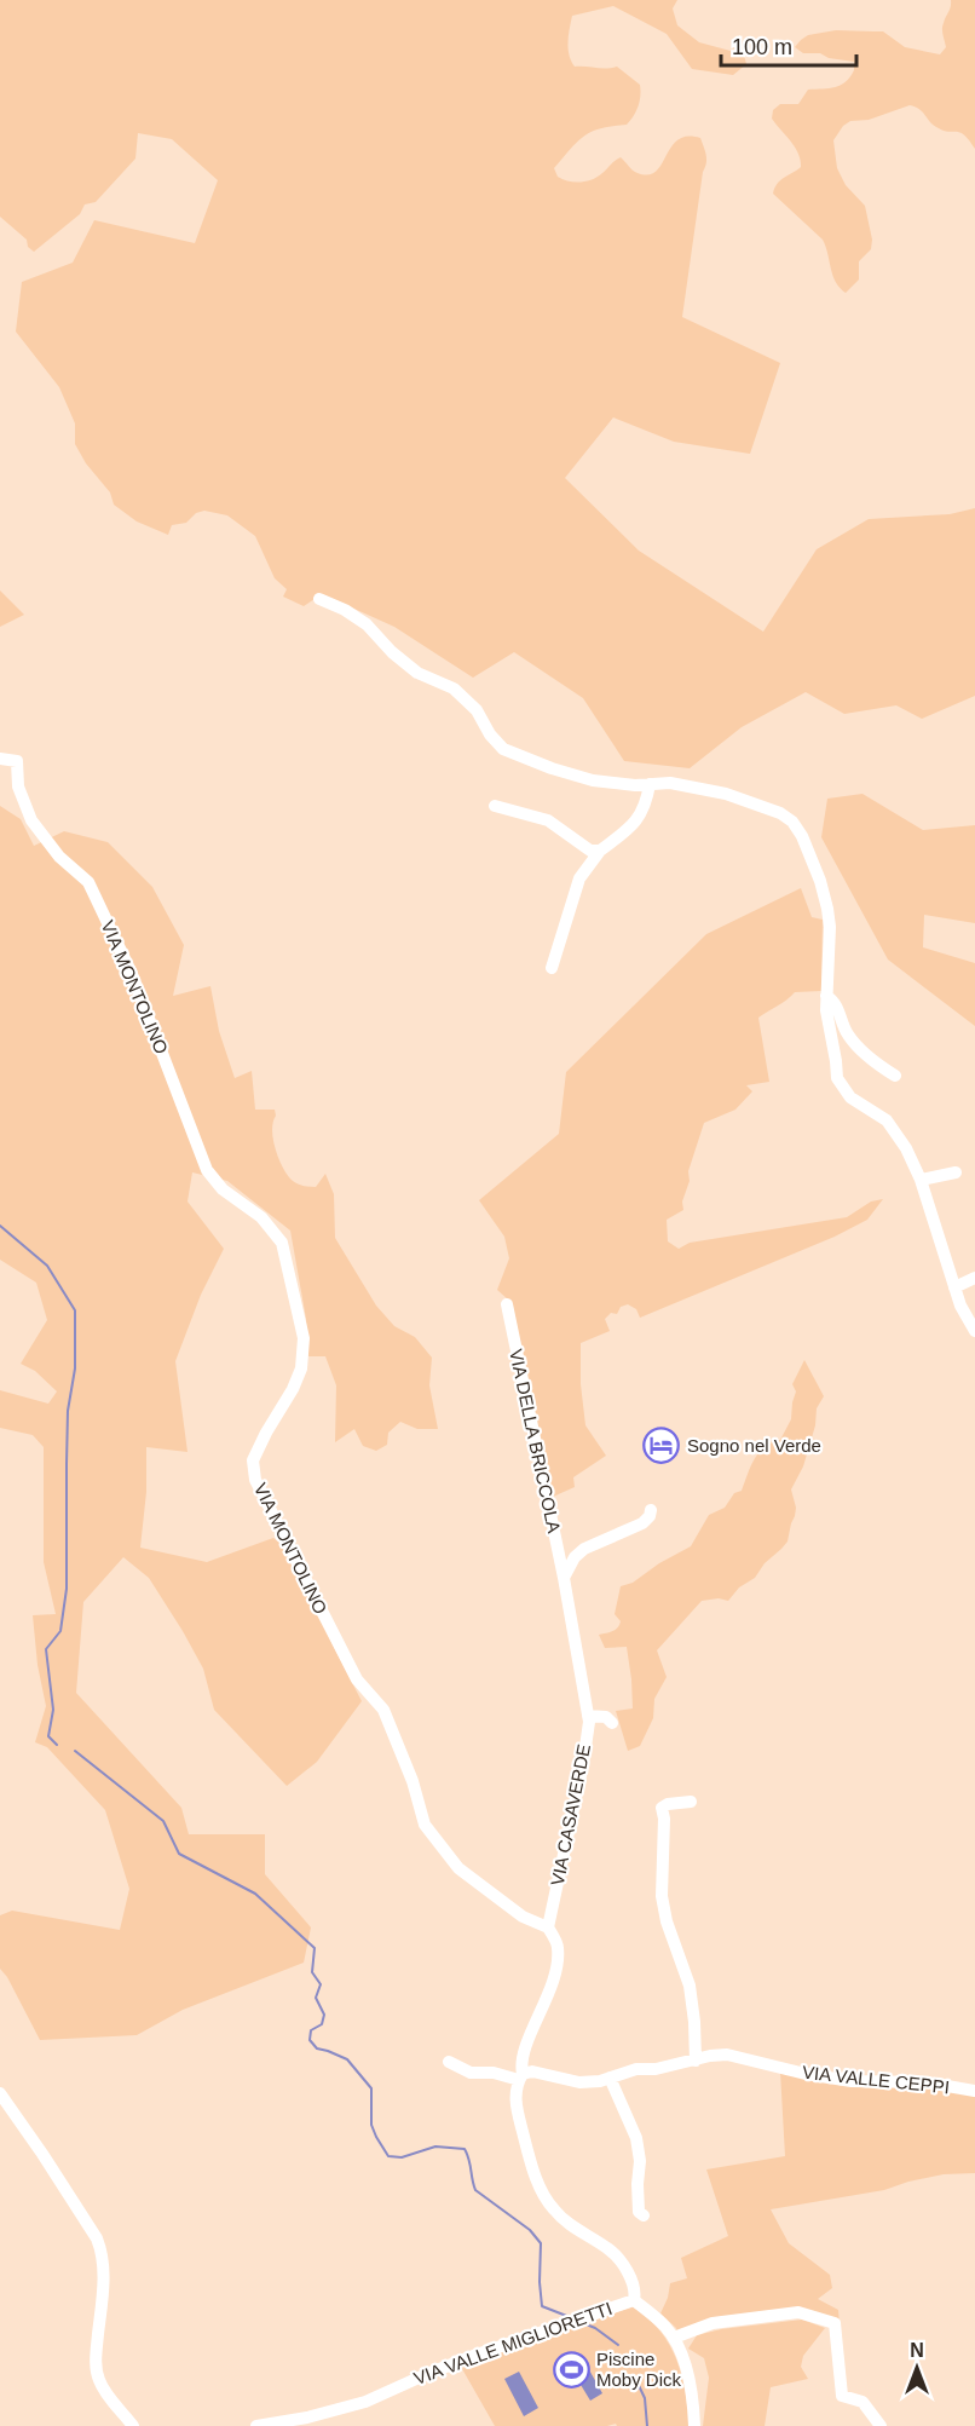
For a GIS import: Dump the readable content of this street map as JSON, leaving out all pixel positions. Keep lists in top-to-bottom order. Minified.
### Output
{"streets":{"street":["VIA MONTOLINO","VIA DELLA BRICCOLA","VIA CASAVERDE","VIA VALLE CEPPI","VIA VALLE MIGLIORETTI"]},"crossings":[["VIA MONTOLINO","VIA CASAVERDE"],["VIA DELLA BRICCOLA","VIA CASAVERDE"],["VIA CASAVERDE","VIA VALLE CEPPI"],["VIA CASAVERDE","VIA VALLE MIGLIORETTI"],["VIA VALLE CEPPI","VIA VALLE MIGLIORETTI"]],"places":{"hotel":["Sogno nel Verde"],"sports":["Piscine Moby Dick"]},"scale_bar":"100 m","north":"top"}
